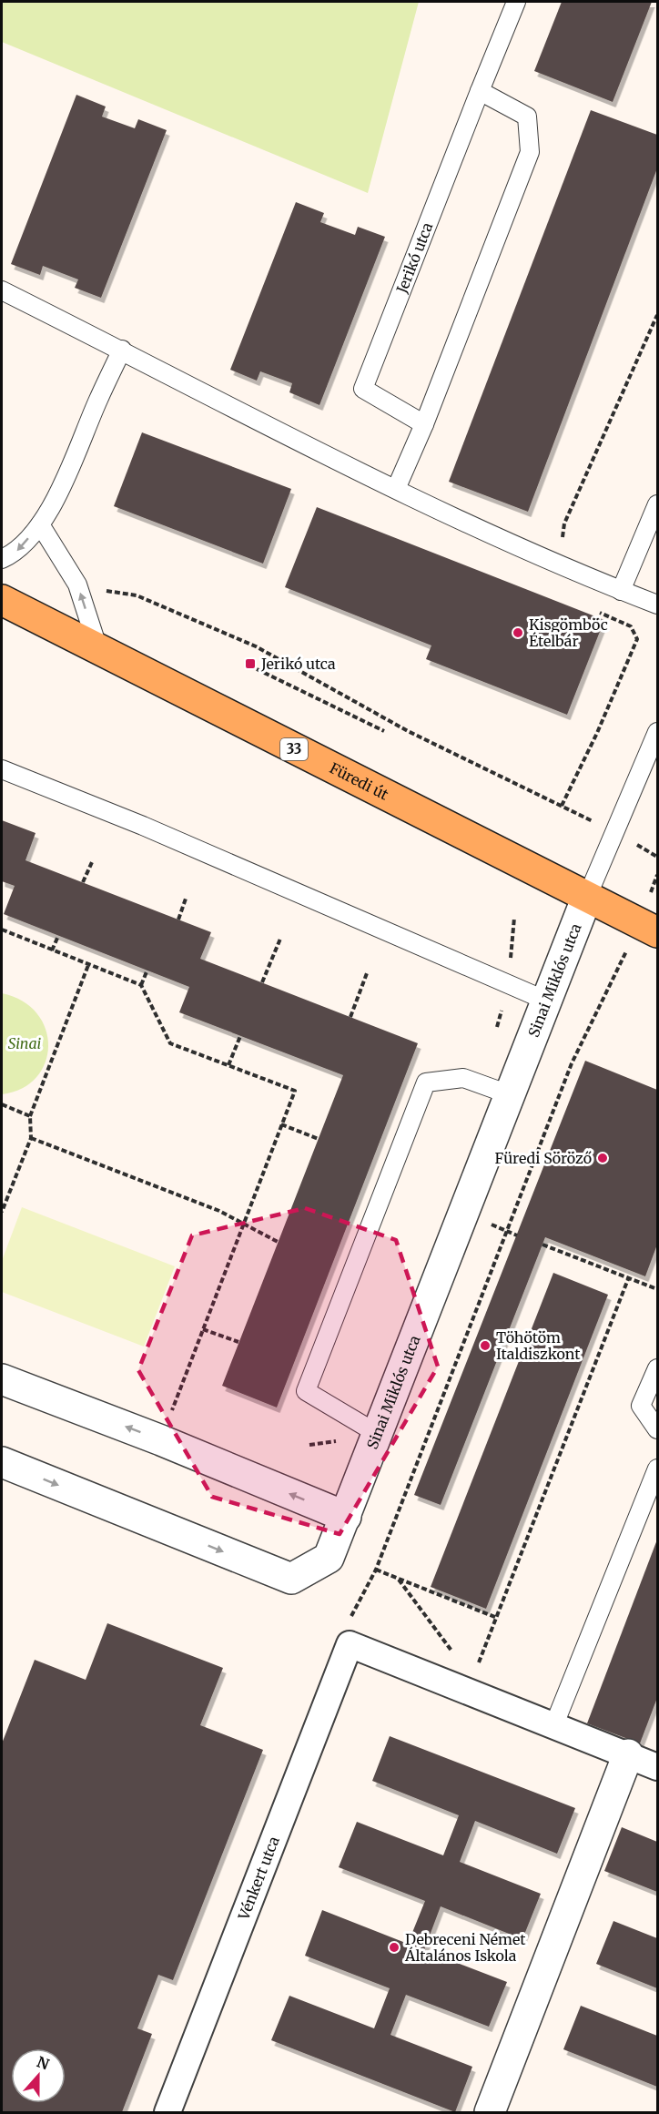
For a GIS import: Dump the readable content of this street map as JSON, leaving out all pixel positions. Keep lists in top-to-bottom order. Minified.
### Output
{"streets":{"main road":["33","Füredi út"],"street":["Sinai Miklós utca","Vénkert utca"],"lane":["Jerikó utca"]},"crossings":[["Füredi út","Sinai Miklós utca"]],"parks":["Sinai"],"places":{"other":["Kisgömböc Ételbár","Füredi Söröző","Töhötöm Italdiszkont","Debreceni Német Általános Iskola"],"transit":["Jerikó utca"]},"north":"top"}
